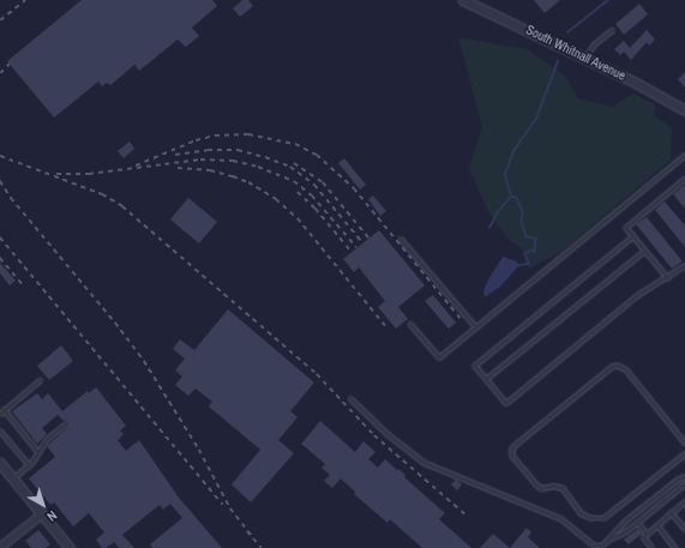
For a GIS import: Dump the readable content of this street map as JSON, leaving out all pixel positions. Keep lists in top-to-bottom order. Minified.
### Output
{"streets":{"street":["South Whitnall Avenue"]},"north":"bottom right"}
